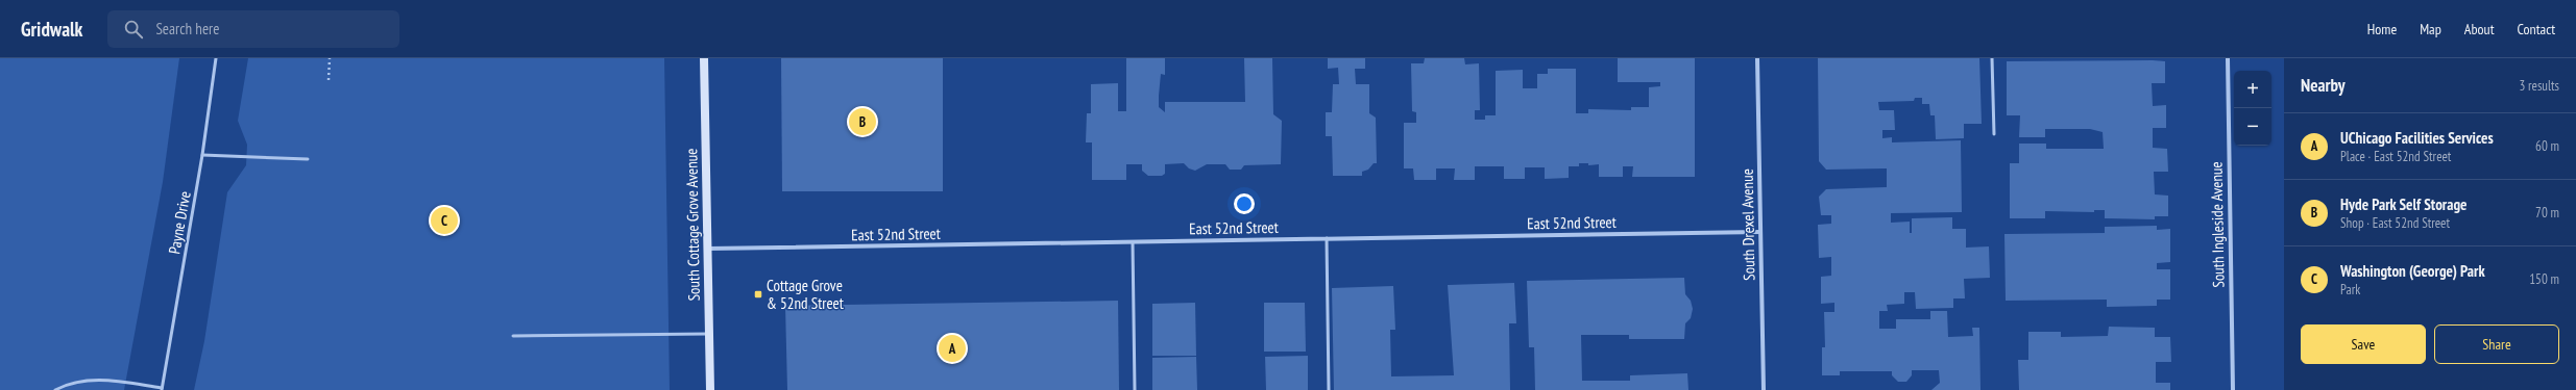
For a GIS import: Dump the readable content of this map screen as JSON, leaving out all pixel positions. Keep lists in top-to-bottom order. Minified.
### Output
{"streets":{"main road":["South Cottage Grove Avenue"],"street":["East 52nd Street","South Drexel Avenue","South Ingleside Avenue"],"lane":["Payne Drive"]},"crossings":[["East 52nd Street","South Cottage Grove Avenue"],["East 52nd Street","South Drexel Avenue"]],"places":{"transit":["Cottage Grove & 52nd Street"]},"page":{"header":"Gridwalk","search":"Search here","nav":["Home","Map","About","Contact"],"heading":["Nearby","3 results"],"map_buttons":["+","−"],"pins":["B","C","A"],"list":[{"mark":"A","name":"UChicago Facilities Services","note":"Place · East 52nd Street","value":"60 m"},{"mark":"B","name":"Hyde Park Self Storage","note":"Shop · East 52nd Street","value":"70 m"},{"mark":"C","name":"Washington (George) Park","note":"Park","value":"150 m"}],"buttons":["Save","Share"]}}
